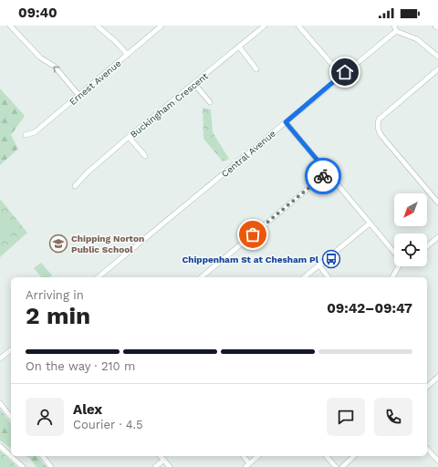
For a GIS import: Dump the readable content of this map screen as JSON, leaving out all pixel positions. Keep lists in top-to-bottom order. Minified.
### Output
{"streets":{"street":["Ernest Avenue","Buckingham Crescent","Central Avenue"]},"places":{"school or university":["Chipping Norton Public School"],"bus stop":["Chippenham St at Chesham Pl"]},"north":"bottom left","page":{"status":"09:40","heading":["2 min","Arriving in","09:42–09:47"],"panel":["Alex","Courier · 4.5"],"bar":"On the way · 210 m"}}
